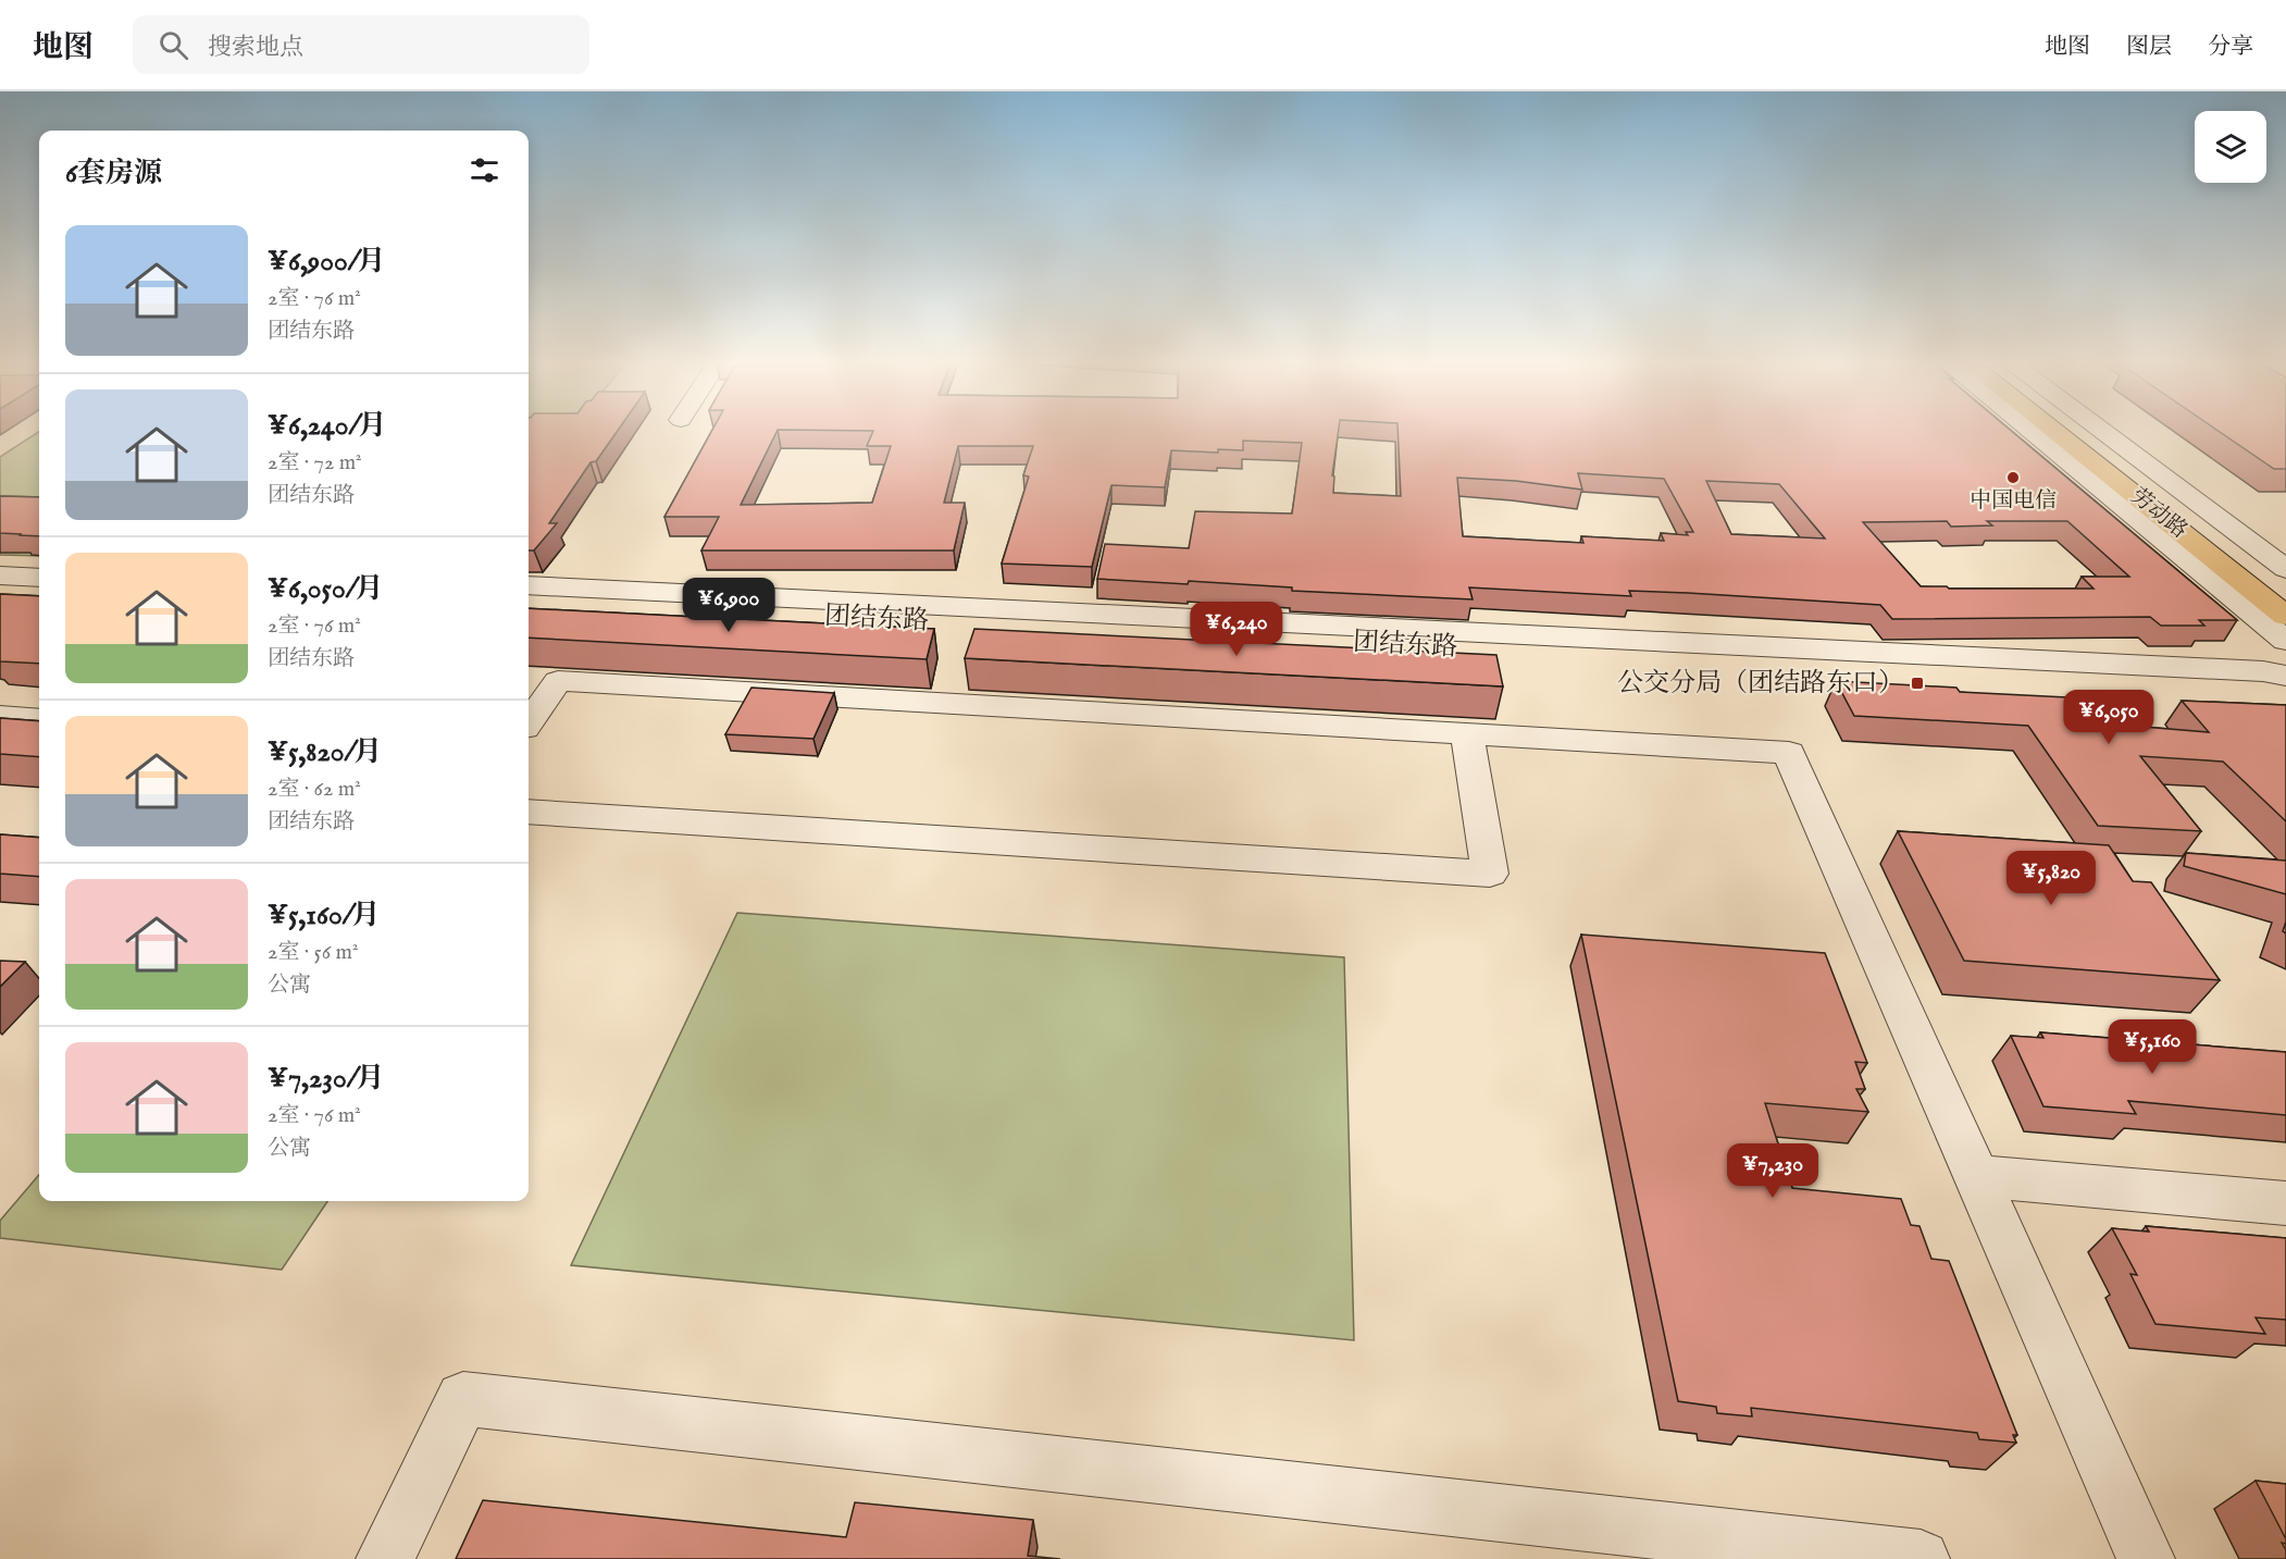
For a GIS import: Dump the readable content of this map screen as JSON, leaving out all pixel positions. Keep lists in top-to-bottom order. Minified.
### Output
{"streets":{"main road":["劳动路"],"street":["团结东路"]},"places":{"other":["中国电信"],"transit":["公交分局（团结路东口）"]},"page":{"header":"地图","search":"搜索地点","nav":["地图","图层","分享"],"heading":"6套房源","list":[{"name":"¥6,900/月","note":"2室 · 76 m² · 团结东路"},{"name":"¥6,240/月","note":"2室 · 72 m² · 团结东路"},{"name":"¥6,050/月","note":"2室 · 76 m² · 团结东路"},{"name":"¥5,820/月","note":"2室 · 62 m² · 团结东路"},{"name":"¥5,160/月","note":"2室 · 56 m² · 公寓"},{"name":"¥7,230/月","note":"2室 · 76 m² · 公寓"}],"price":["¥6,900","¥6,240","¥6,050","¥5,820","¥5,160","¥7,230"]}}
